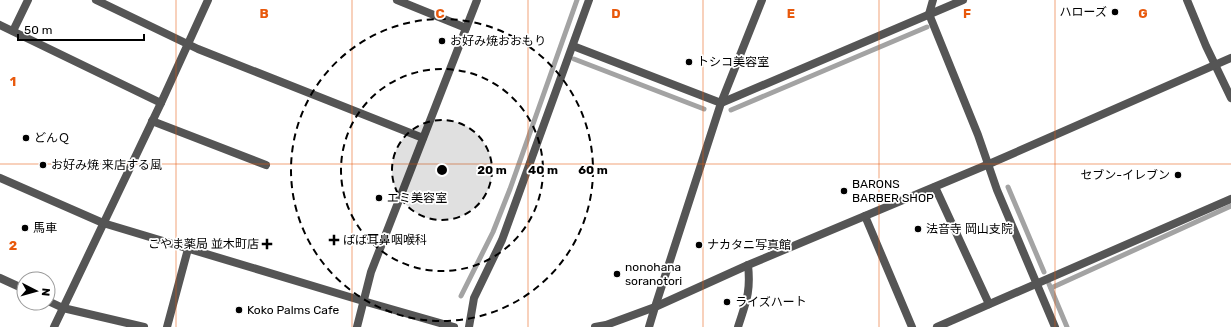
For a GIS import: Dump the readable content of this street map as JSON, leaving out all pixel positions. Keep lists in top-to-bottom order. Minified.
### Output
{"places":{"other":["ハローズ","お好み焼おおもり","トシコ美容室","どんＱ","お好み焼 来店する風","セブン-イレブン","BARONS BARBER SHOP","エミ美容室","馬車","法音寺 岡山支院","ナカタニ写真館","nonohana soranotori","ライズハート","Koko Palms Cafe"],"health":["ばば耳鼻咽喉科","こやま薬局 並木町店"]},"scale_bar":"50 m","north":"right","grid":{"columns":["B","C","D","E","F","G"],"rows":["1","2"]},"rings":["20 m","40 m","60 m"]}
